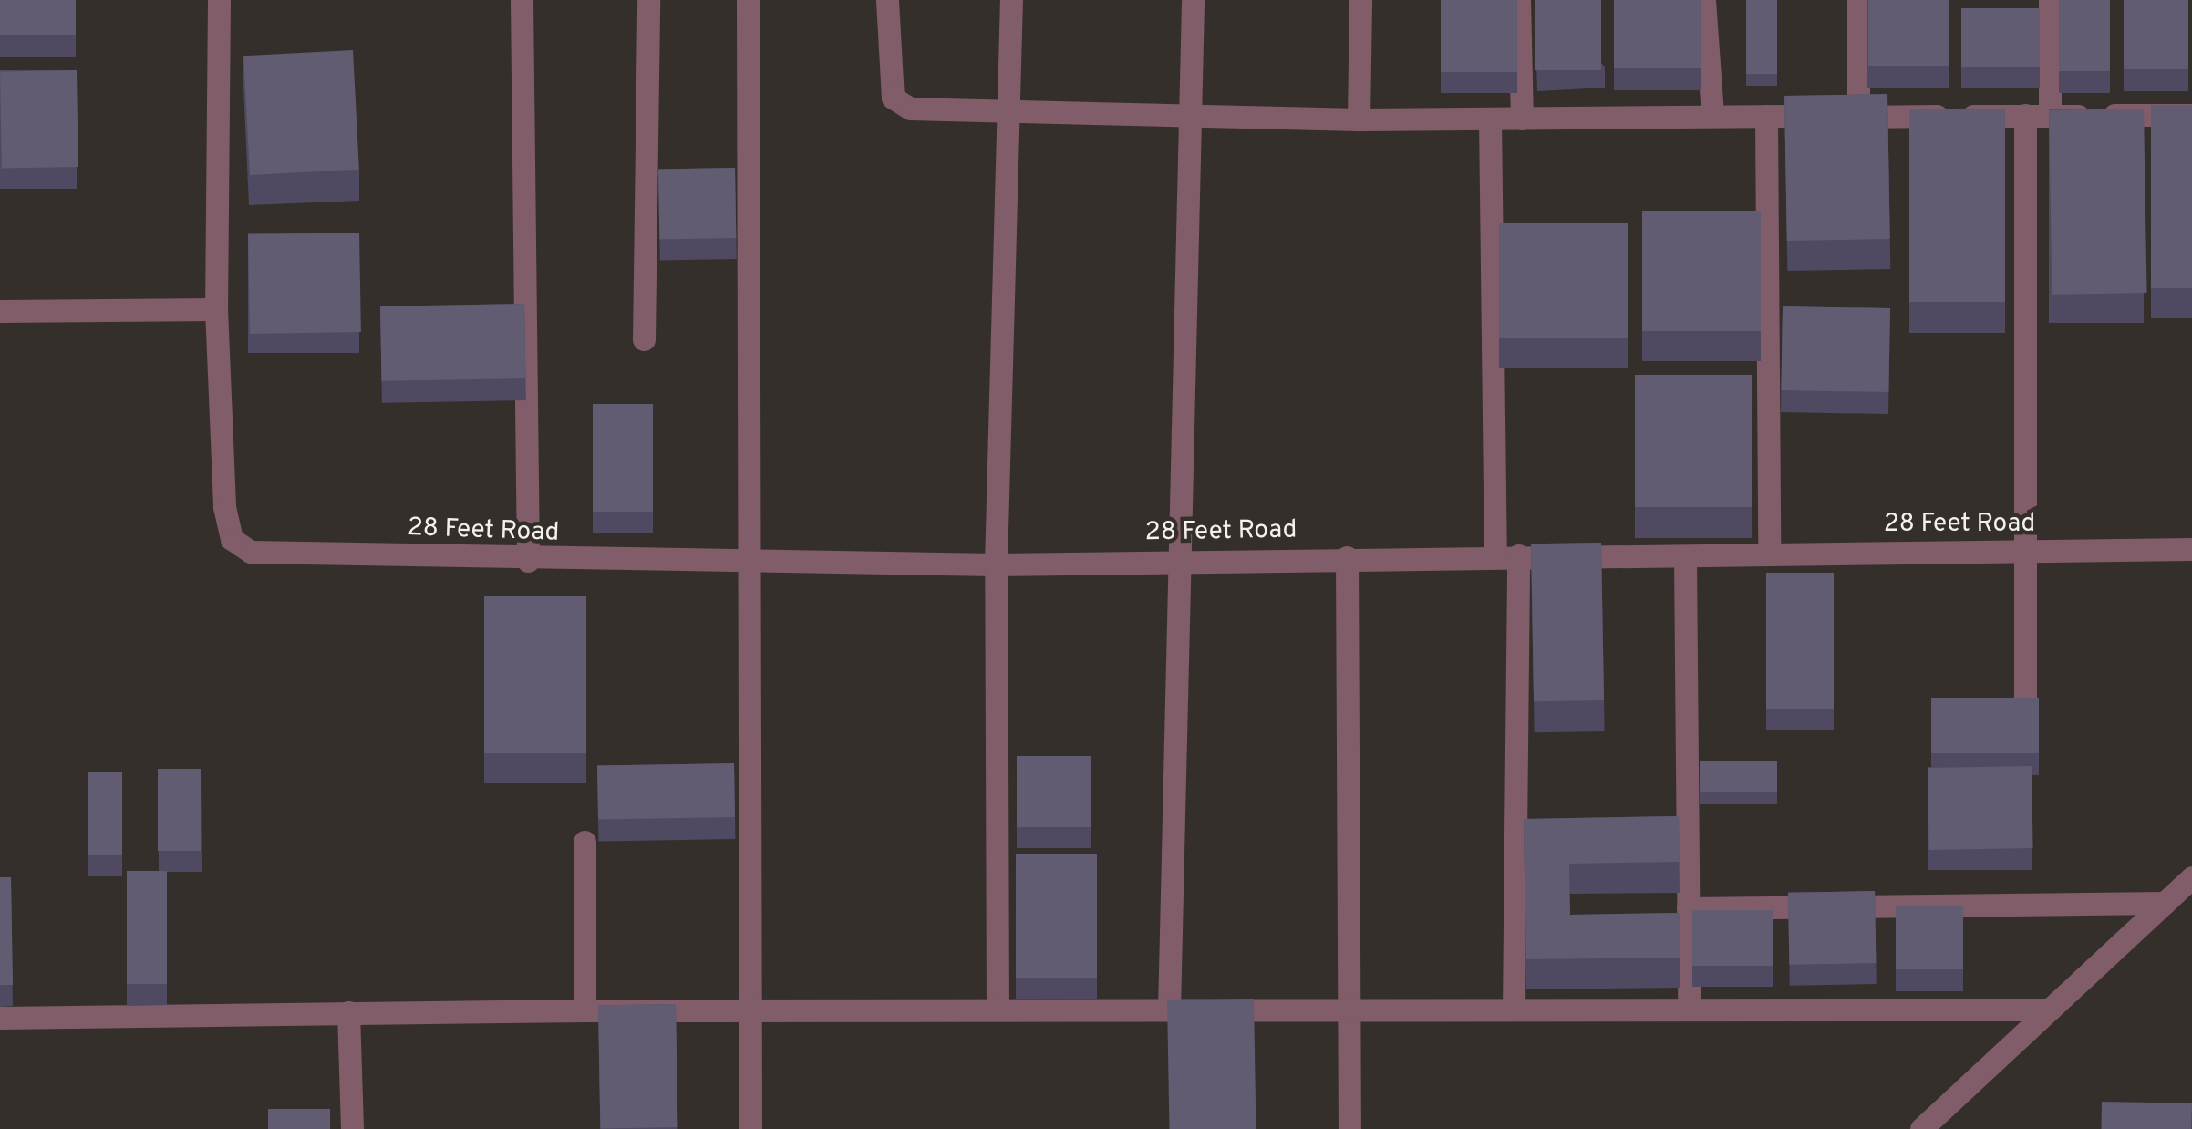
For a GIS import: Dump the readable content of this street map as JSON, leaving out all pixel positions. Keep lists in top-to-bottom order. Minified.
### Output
{"streets":{"street":["28 Feet Road"]}}
